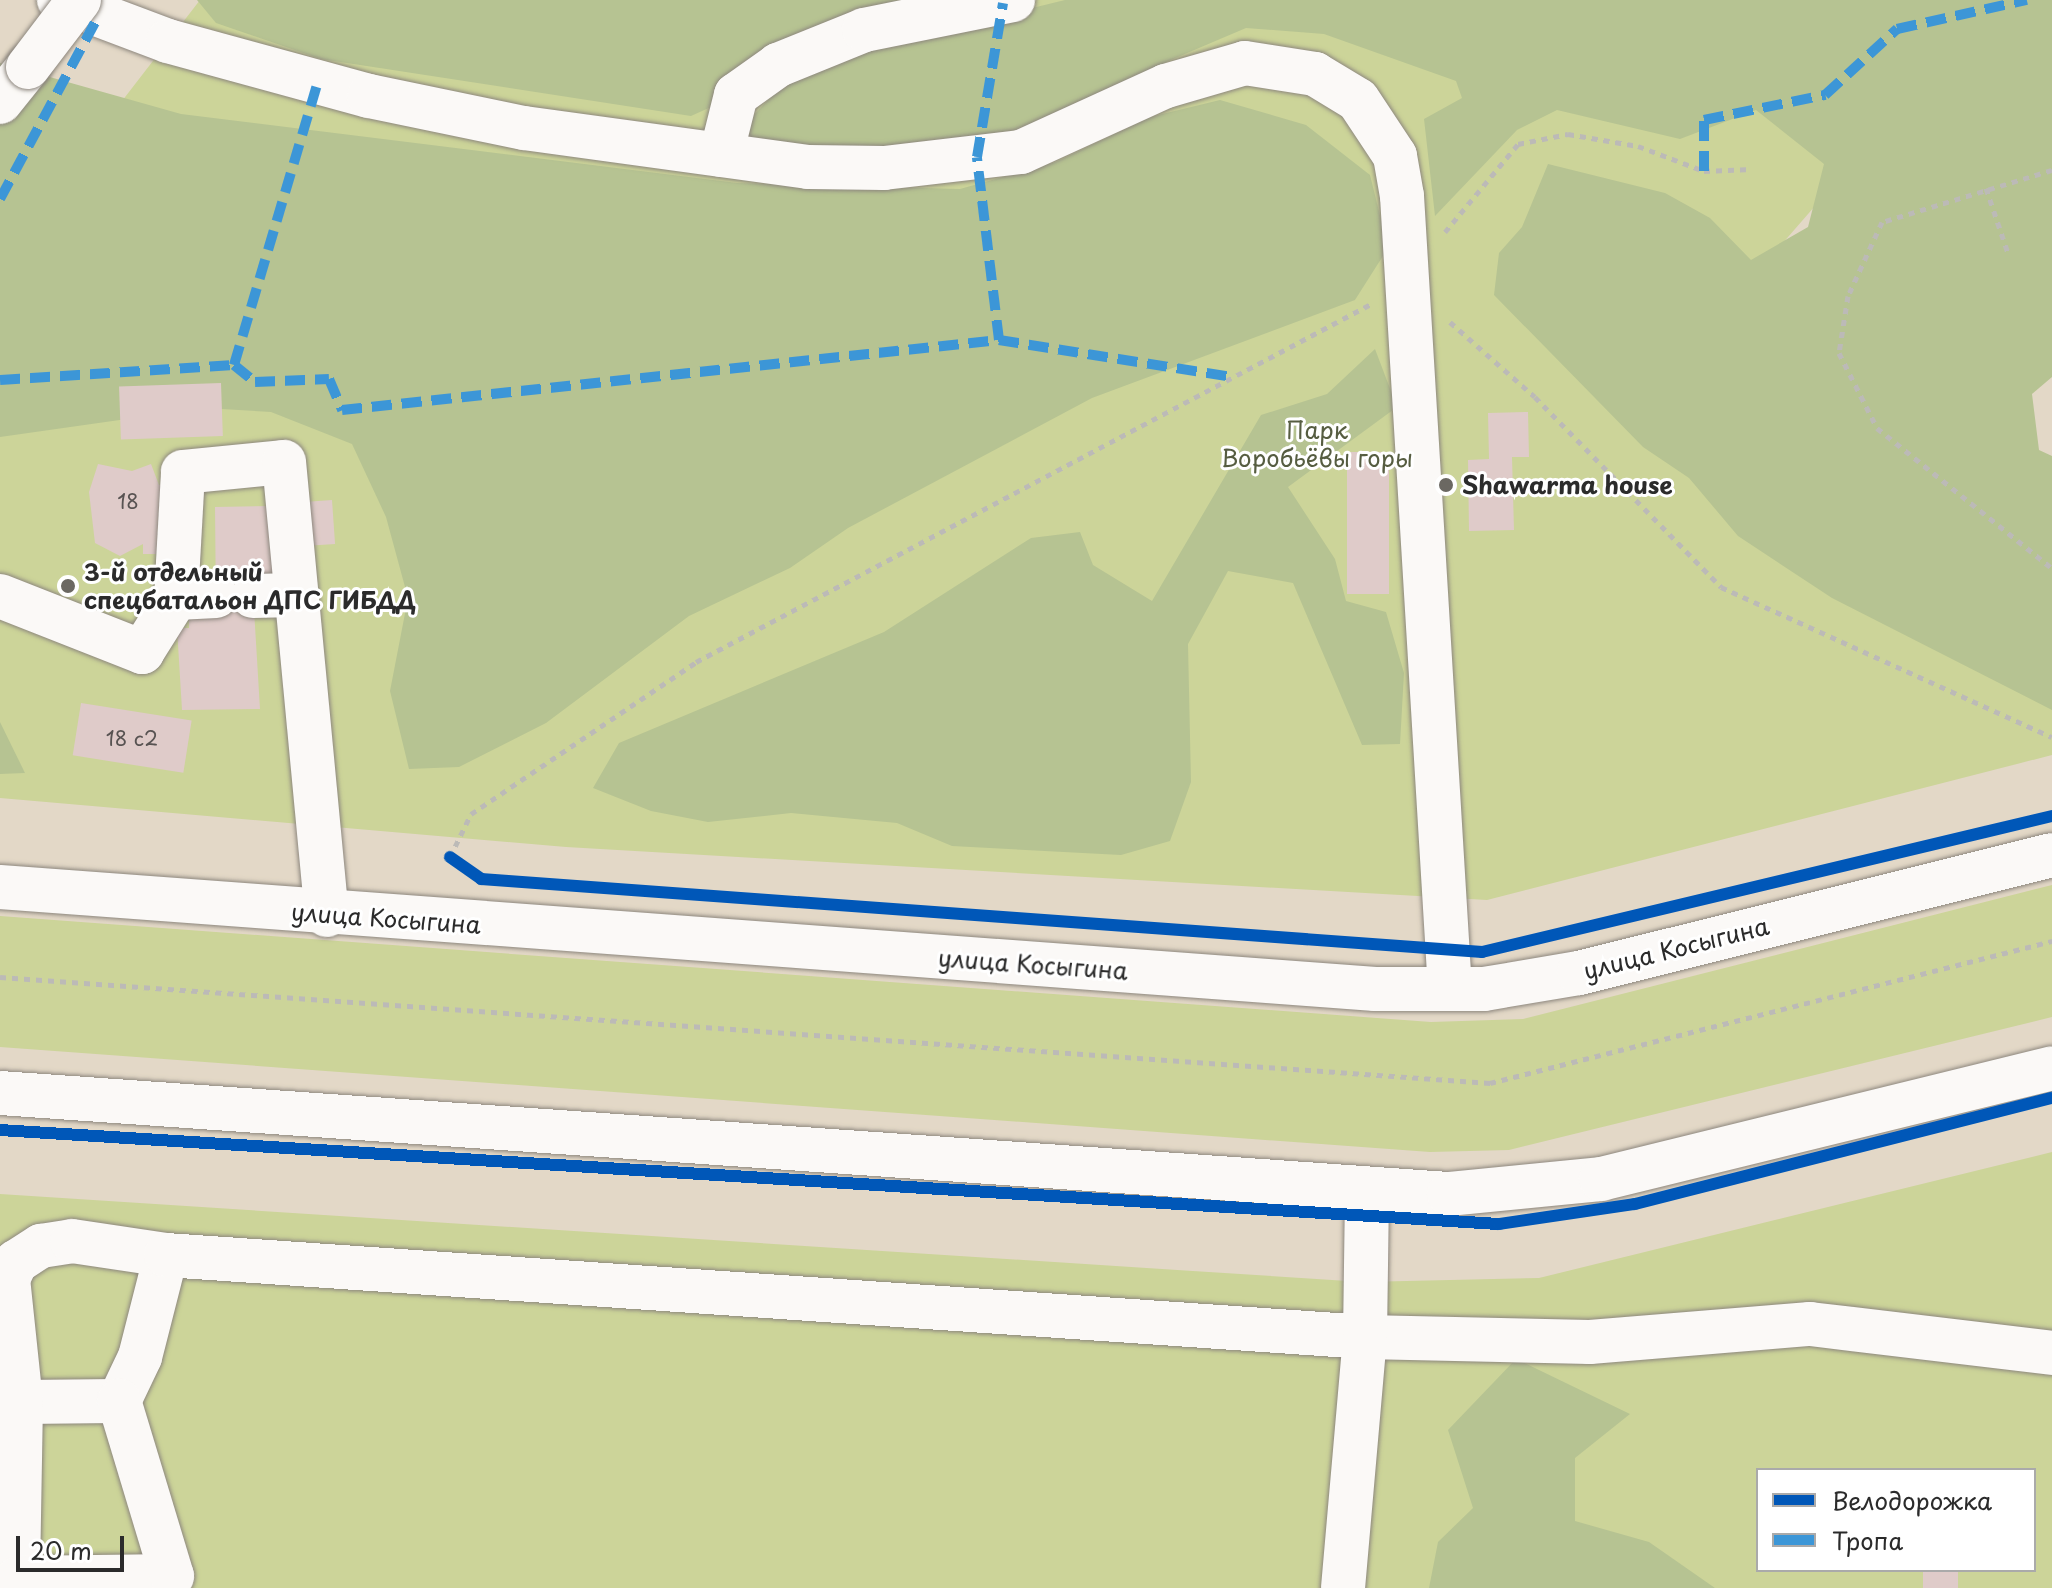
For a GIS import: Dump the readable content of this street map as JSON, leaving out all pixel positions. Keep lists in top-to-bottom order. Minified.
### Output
{"streets":{"main road":["улица Косыгина"]},"parks":["Парк Воробьёвы горы"],"places":["Shawarma house","3-й отдельный спецбатальон ДПС ГИБДД"],"house_numbers":["18","18 с2"],"legend":["Велодорожка","Тропа"],"scale_bar":"20 m"}
